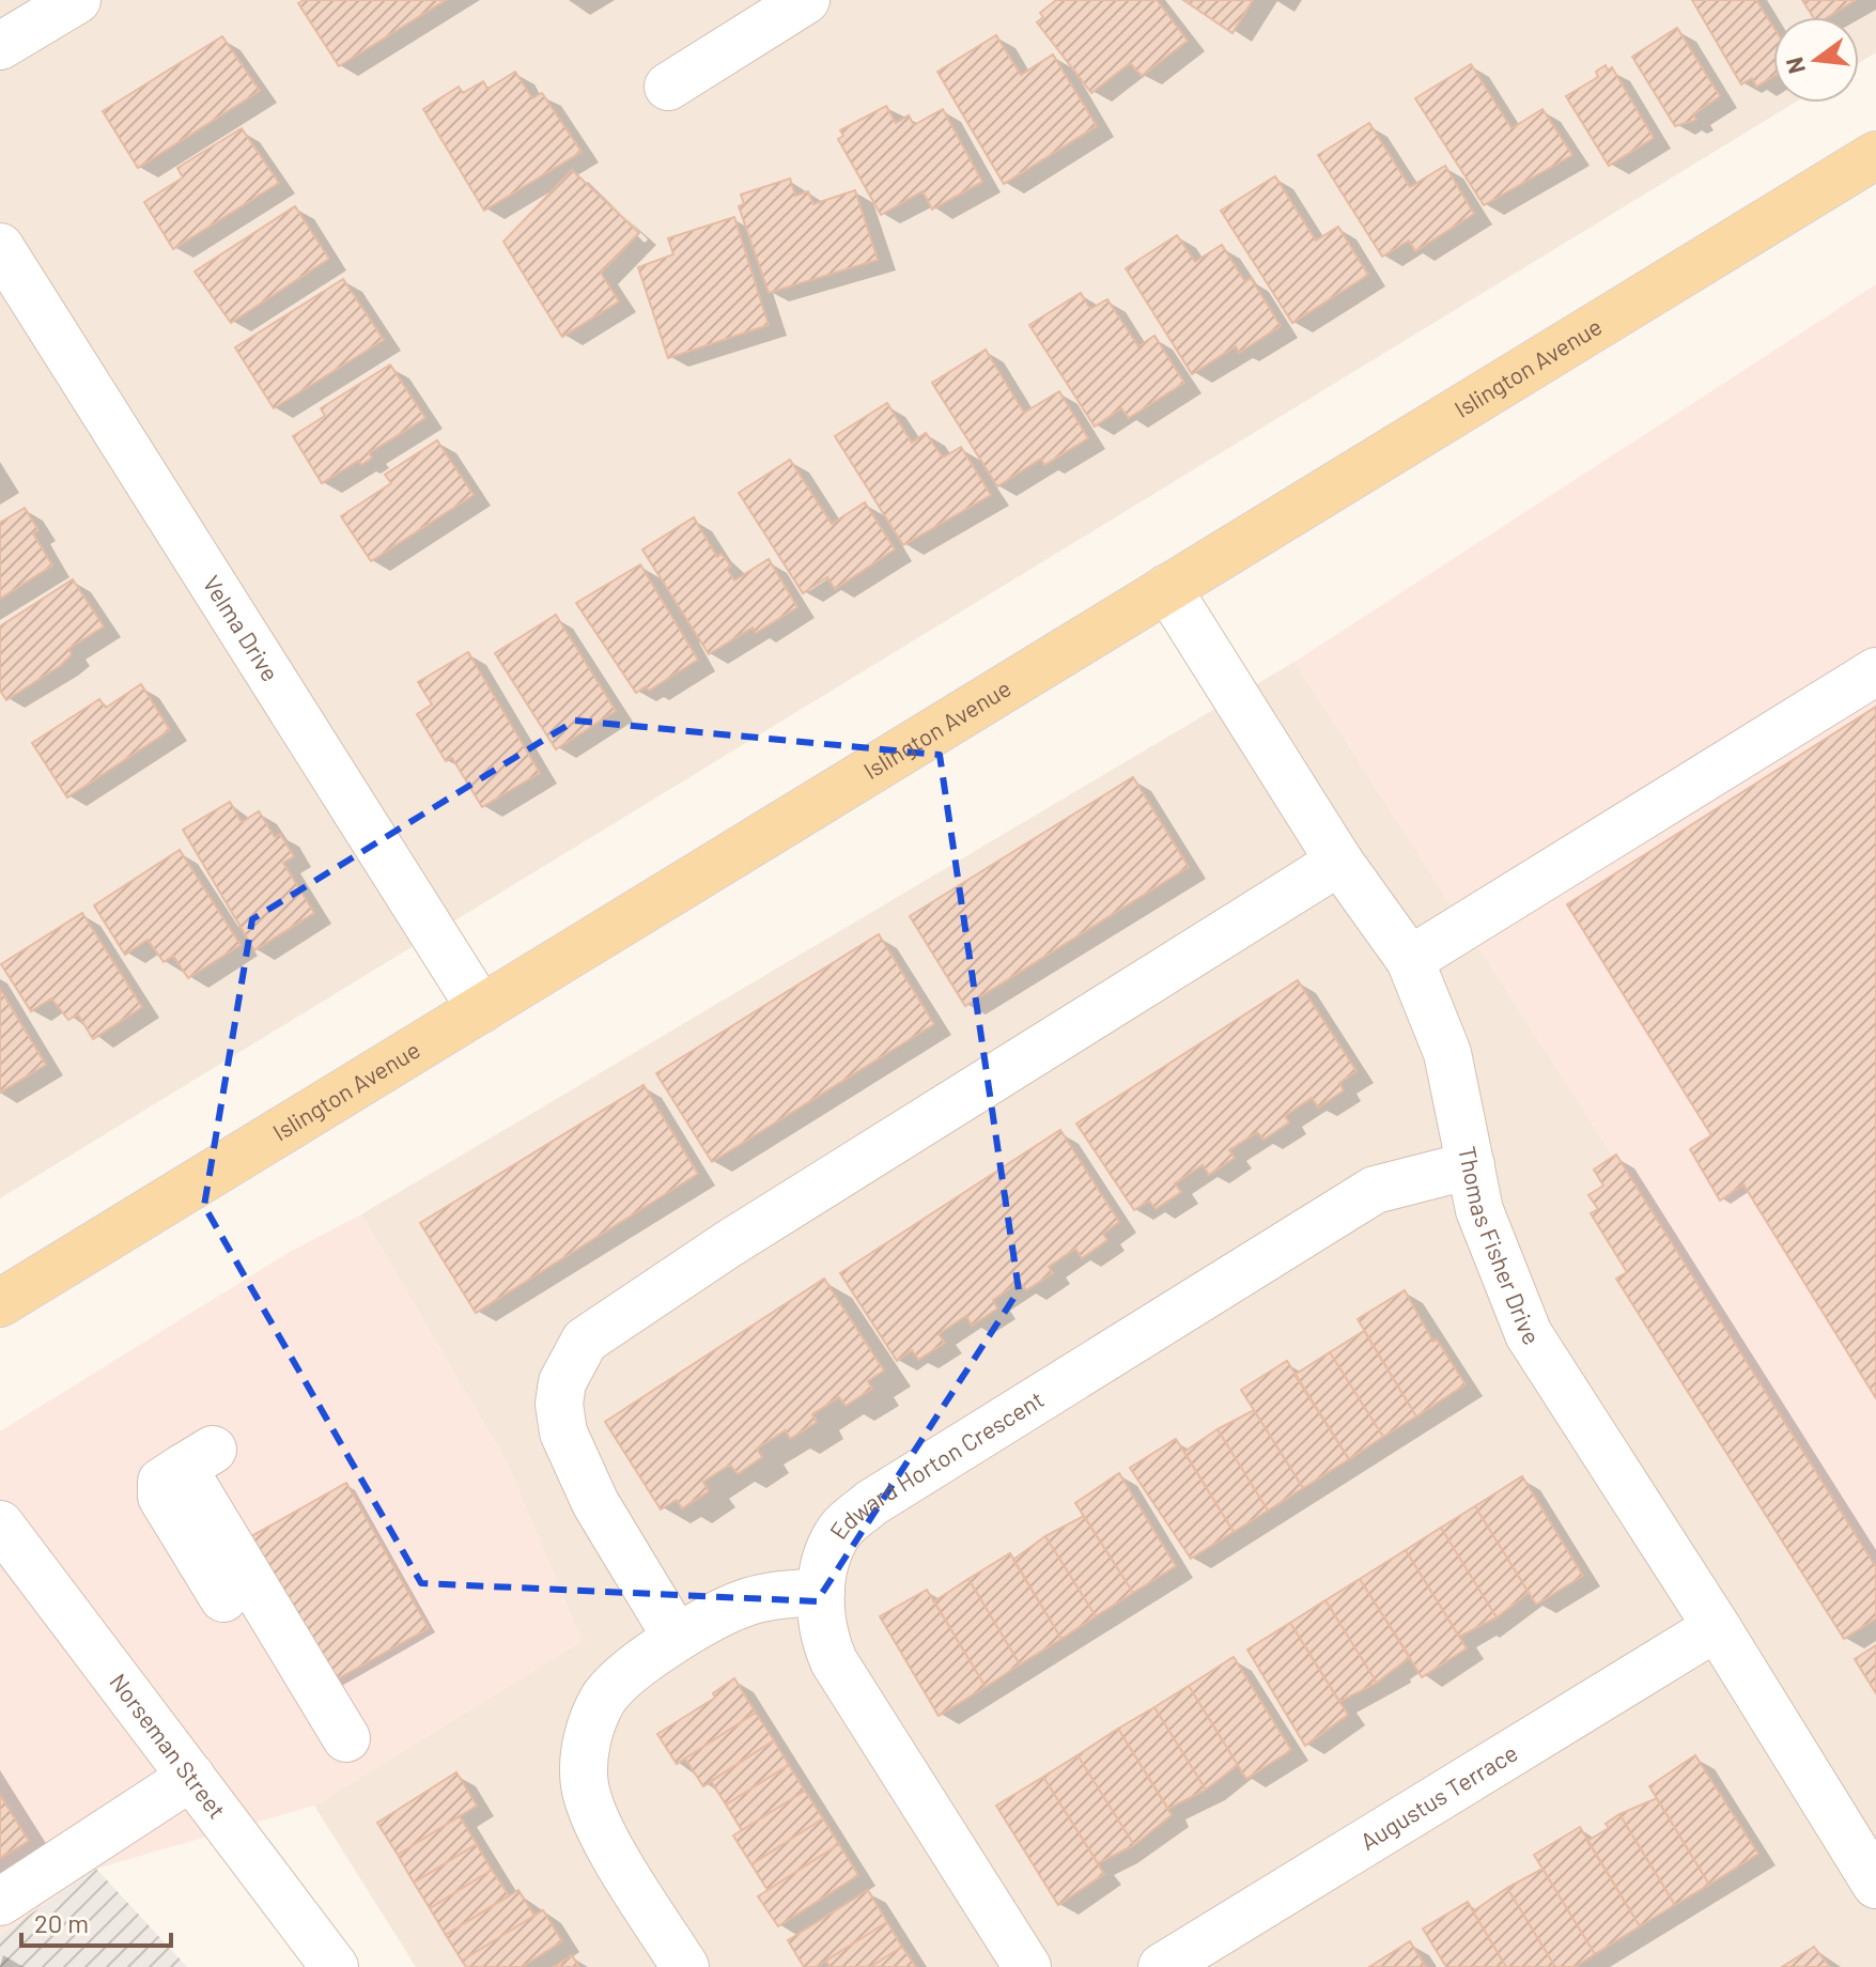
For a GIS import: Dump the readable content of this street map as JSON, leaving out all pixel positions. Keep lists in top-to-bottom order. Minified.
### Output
{"streets":{"main road":["Islington Avenue"],"street":["Velma Drive","Thomas Fisher Drive","Edward Horton Crescent","Norseman Street","Augustus Terrace"]},"crossings":[["Islington Avenue","Velma Drive"],["Islington Avenue","Thomas Fisher Drive"],["Thomas Fisher Drive","Edward Horton Crescent"],["Thomas Fisher Drive","Augustus Terrace"]],"scale_bar":"20 m","north":"left"}
